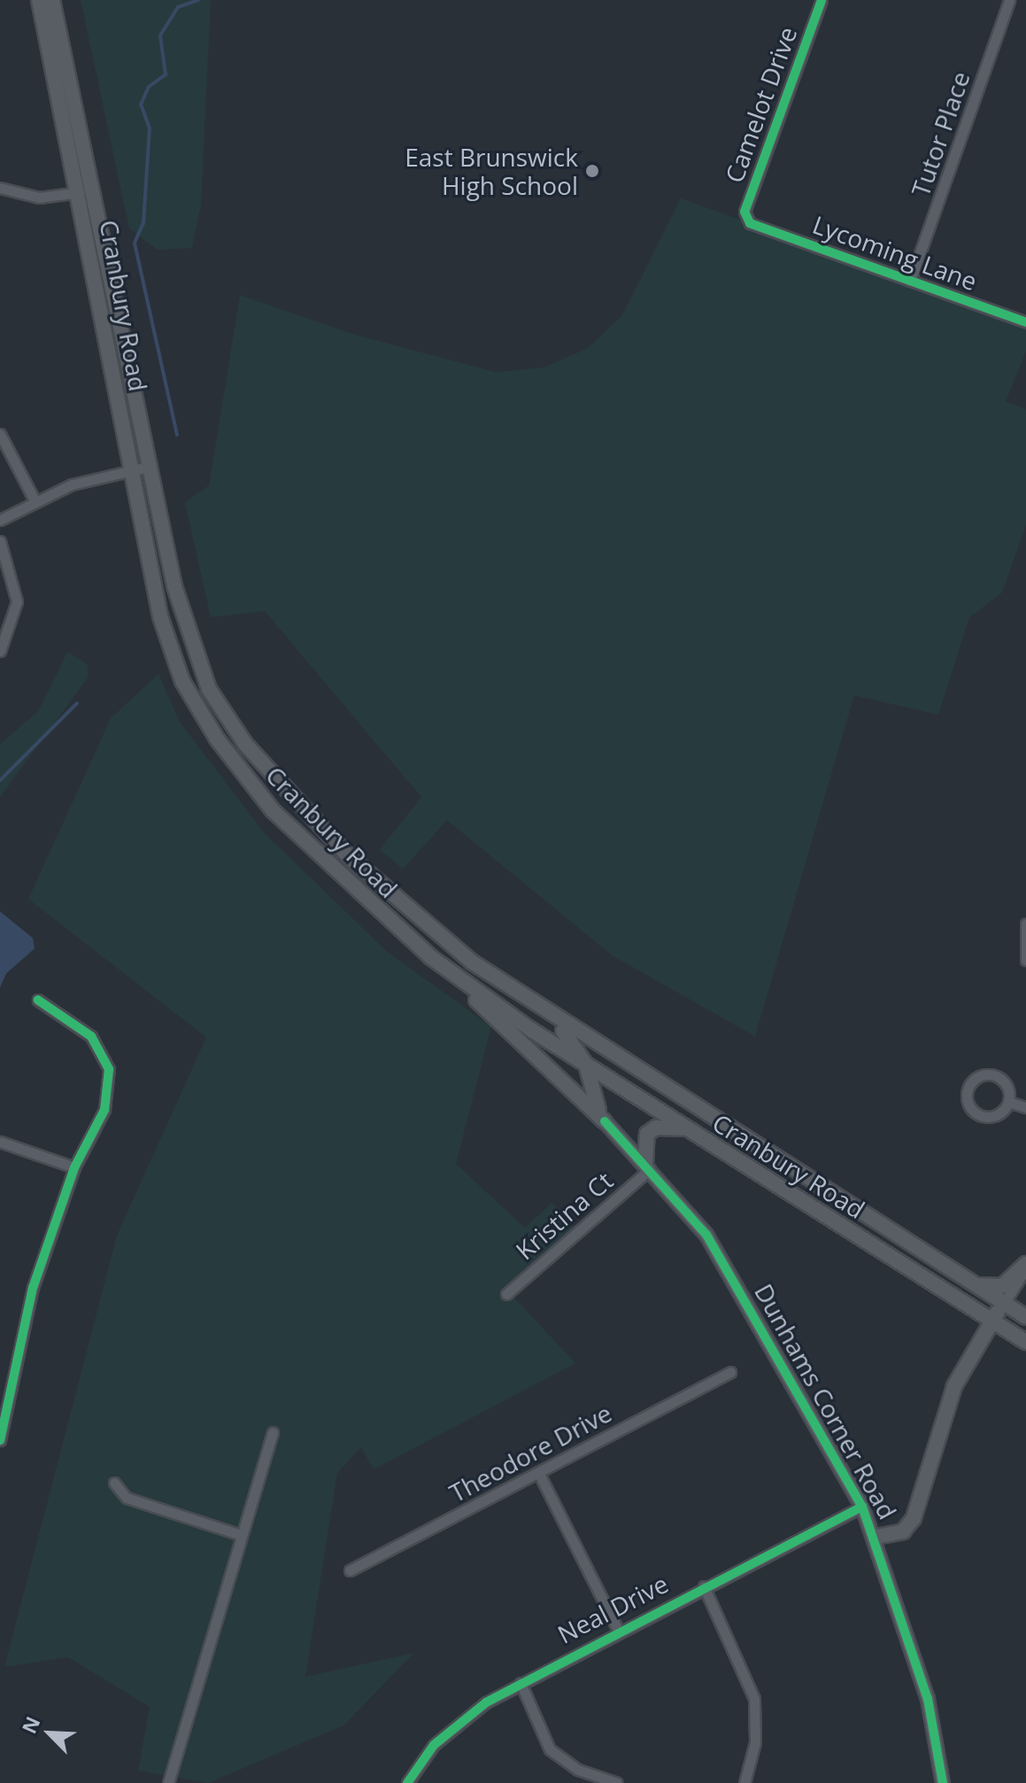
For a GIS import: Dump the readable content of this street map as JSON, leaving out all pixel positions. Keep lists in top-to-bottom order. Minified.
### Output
{"streets":{"main road":["Cranbury Road"],"street":["Camelot Drive","Tutor Place","Lycoming Lane","Kristina Ct","Dunhams Corner Road","Theodore Drive","Neal Drive"]},"crossings":[["Camelot Drive","Lycoming Lane"],["Tutor Place","Lycoming Lane"],["Kristina Ct","Dunhams Corner Road"],["Dunhams Corner Road","Neal Drive"]],"places":["East Brunswick High School"],"north":"top left"}
